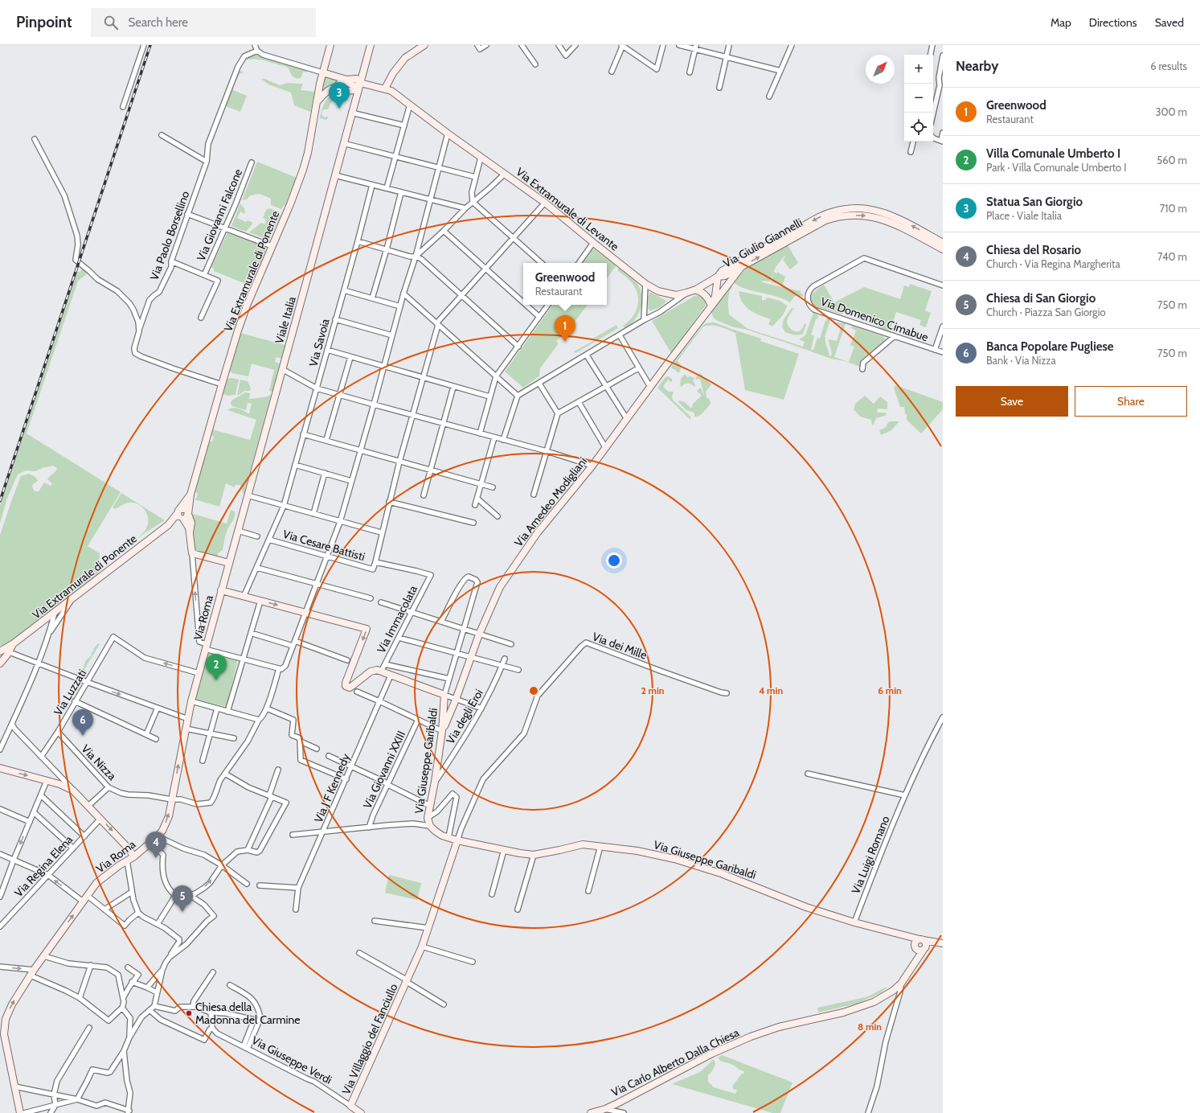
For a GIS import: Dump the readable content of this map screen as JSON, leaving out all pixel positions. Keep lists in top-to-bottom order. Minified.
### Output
{"streets":{"main road":["Via Extramurale di Levante","Via Giulio Giannelli","Via Extramurale di Ponente","Viale Italia","Via Amedeo Modigliani","Via Roma","Via Giuseppe Garibaldi","Via Villaggio del Fanciullo","Via Giuseppe Verdi","Via Carlo Alberto Dalla Chiesa"],"street":["Via Giovanni Falcone","Via Paolo Borsellino","Via Domenico Cimabue","Via Savoia","Via Cesare Battisti","Via Immacolata","Via dei Mille","Via Luzzati","Via degli Eroi","Via Nizza","Via Giovanni XXIII","Via J F Kennedy","Via Luigi Romano","Via Regina Elena"]},"crossings":[["Via Extramurale di Levante","Via Giulio Giannelli"],["Via Extramurale di Levante","Via Extramurale di Ponente"],["Via Extramurale di Levante","Viale Italia"],["Via Extramurale di Levante","Via Amedeo Modigliani"],["Via Paolo Borsellino","Via Extramurale di Ponente"],["Via Giulio Giannelli","Via Amedeo Modigliani"],["Viale Italia","Via Roma"],["Via Savoia","Via Cesare Battisti"],["Via Amedeo Modigliani","Via Giuseppe Garibaldi"],["Via Cesare Battisti","Via Immacolata"],["Via Roma","Via Luzzati"],["Via Roma","Via Nizza"],["Via Immacolata","Via Giuseppe Garibaldi"],["Via dei Mille","Via Giuseppe Garibaldi"],["Via dei Mille","Via Villaggio del Fanciullo"],["Via Luzzati","Via Nizza"],["Via degli Eroi","Via Giuseppe Garibaldi"],["Via Giuseppe Garibaldi","Via J F Kennedy"],["Via Giuseppe Garibaldi","Via Luigi Romano"],["Via Giuseppe Garibaldi","Via Villaggio del Fanciullo"],["Via Giuseppe Garibaldi","Via Carlo Alberto Dalla Chiesa"],["Via Villaggio del Fanciullo","Via Giuseppe Verdi"]],"one_way":["Via Roma"],"places":["Chiesa della Madonna del Carmine"],"north":"top right","page":{"header":"Pinpoint","search":"Search here","nav":["Map","Directions","Saved"],"heading":["Nearby","6 results"],"map_buttons":["+","−"],"pins":["3","1","2","6","4","5"],"list":[{"mark":"1","name":"Greenwood","note":"Restaurant","value":"300 m"},{"mark":"2","name":"Villa Comunale Umberto I","note":"Park · Villa Comunale Umberto I","value":"560 m"},{"mark":"3","name":"Statua San Giorgio","note":"Place · Viale Italia","value":"710 m"},{"mark":"4","name":"Chiesa del Rosario","note":"Church · Via Regina Margherita","value":"740 m"},{"mark":"5","name":"Chiesa di San Giorgio","note":"Church · Piazza San Giorgio","value":"750 m"},{"mark":"6","name":"Banca Popolare Pugliese","note":"Bank · Via Nizza","value":"750 m"}],"popup":["Greenwood","Restaurant"],"buttons":["Save","Share"]},"rings":["2 min","4 min","6 min","8 min"]}
